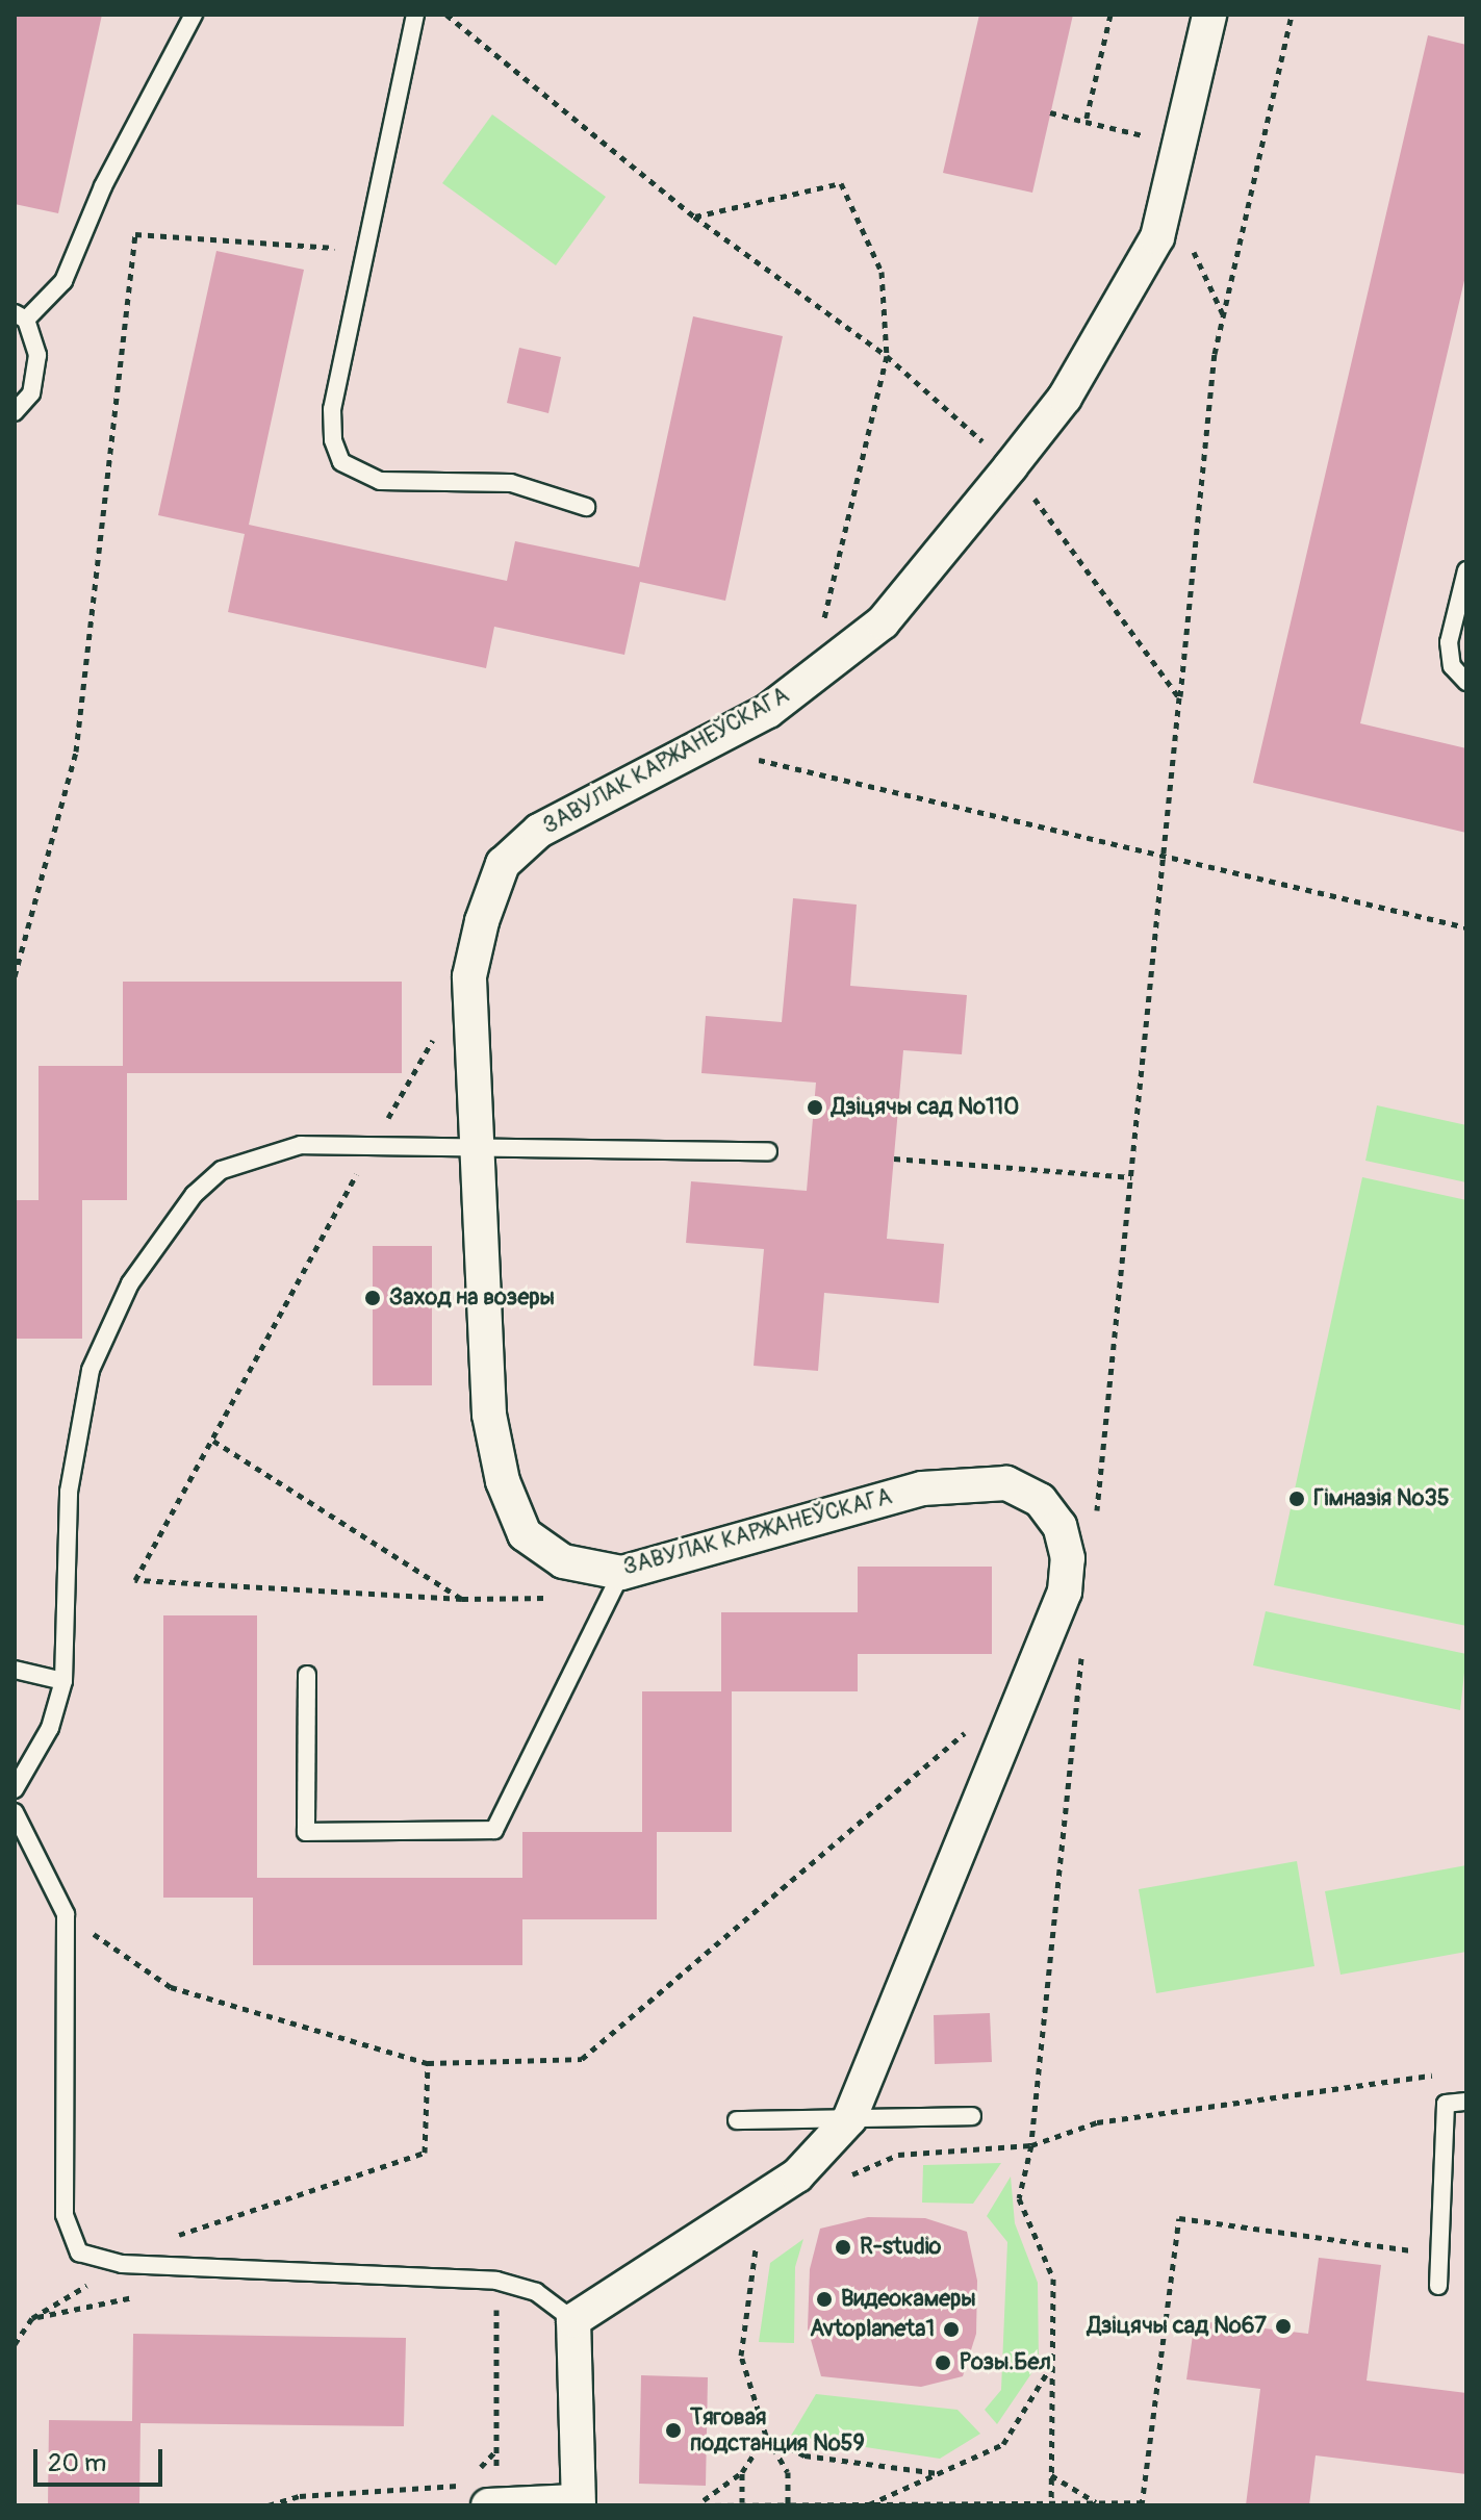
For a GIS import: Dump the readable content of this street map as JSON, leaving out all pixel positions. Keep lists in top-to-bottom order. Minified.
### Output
{"streets":{"street":["ЗАВУЛАК КАРЖАНЕЎСКАГА"]},"places":["Дзіцячы сад №110","Заход на возеры","Гімназія №35","R-studio","Видеокамеры","Дзіцячы сад №67","Avtoplaneta1","Розы.Бел","Тяговая подстанция №59"],"scale_bar":"20 m"}
